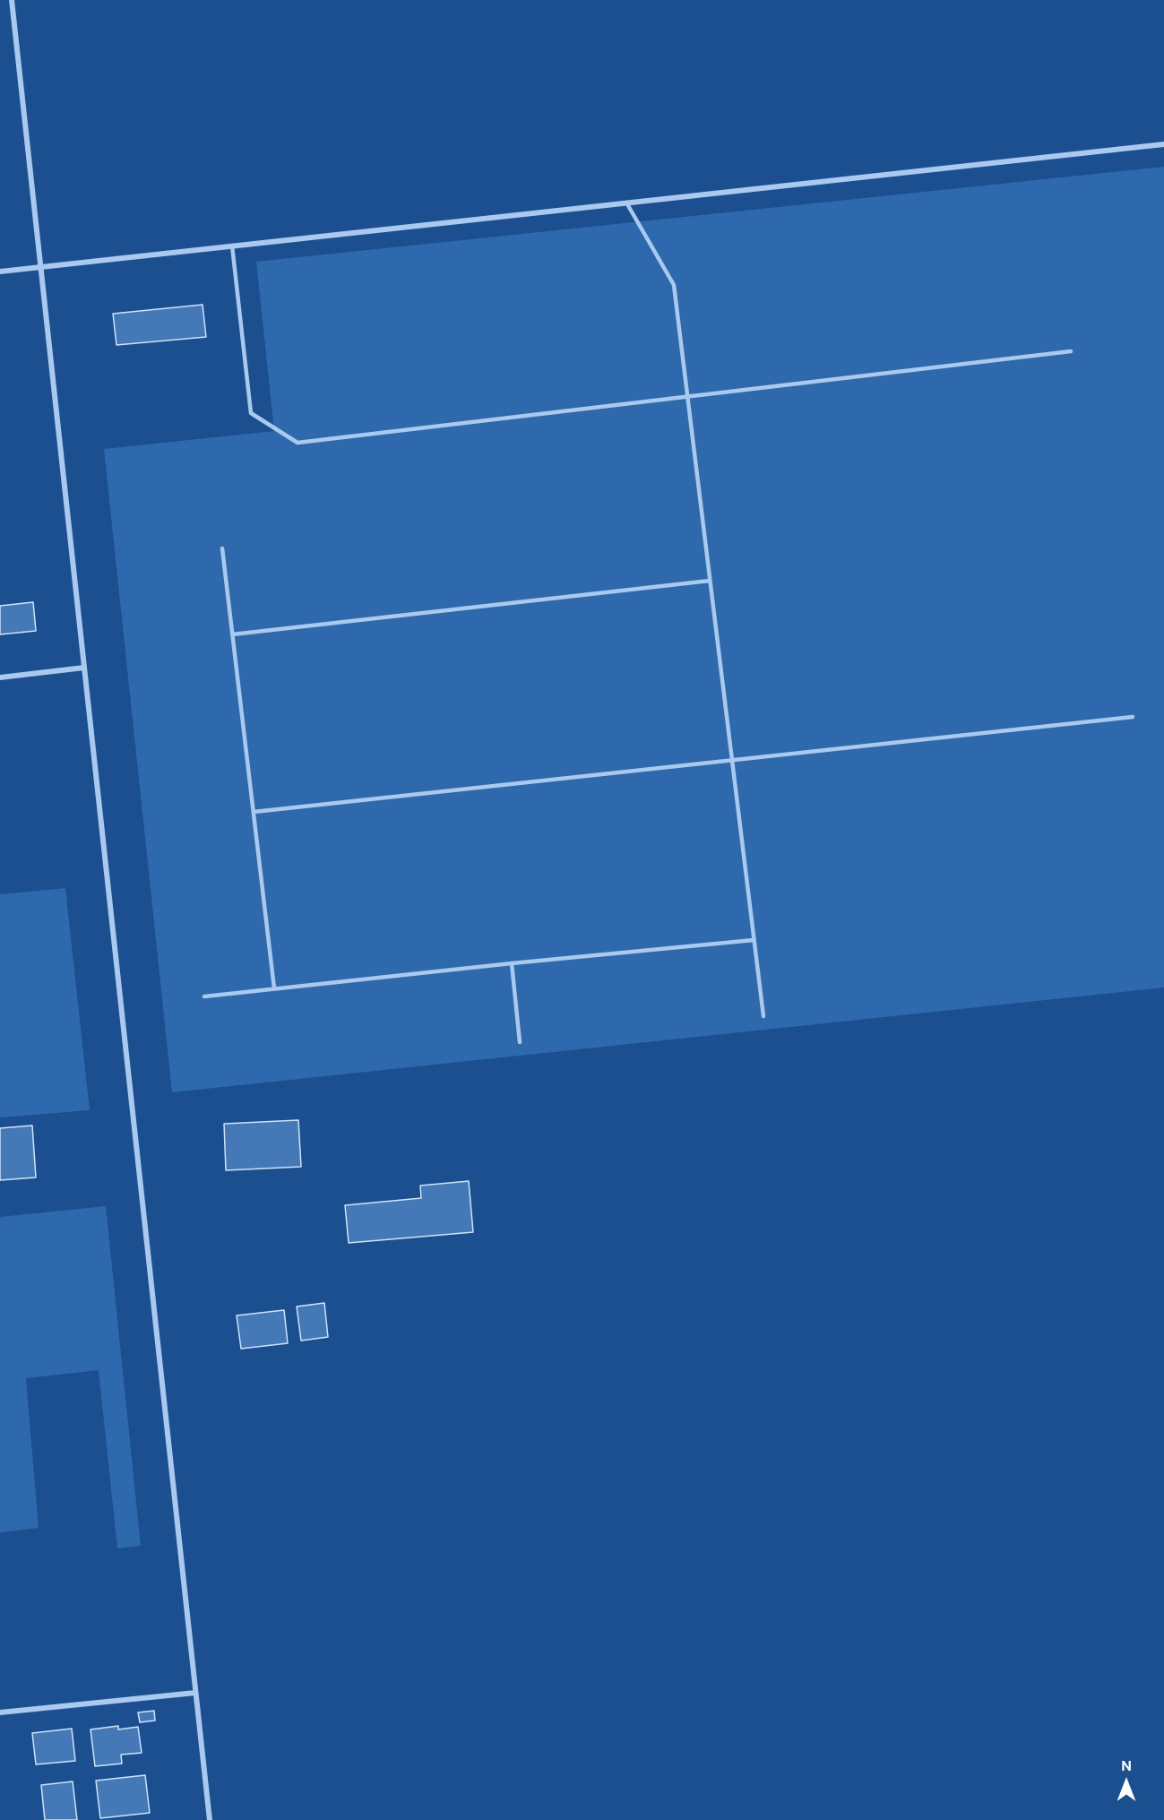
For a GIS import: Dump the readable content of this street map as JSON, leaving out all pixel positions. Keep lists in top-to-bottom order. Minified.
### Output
{"north":"top"}
